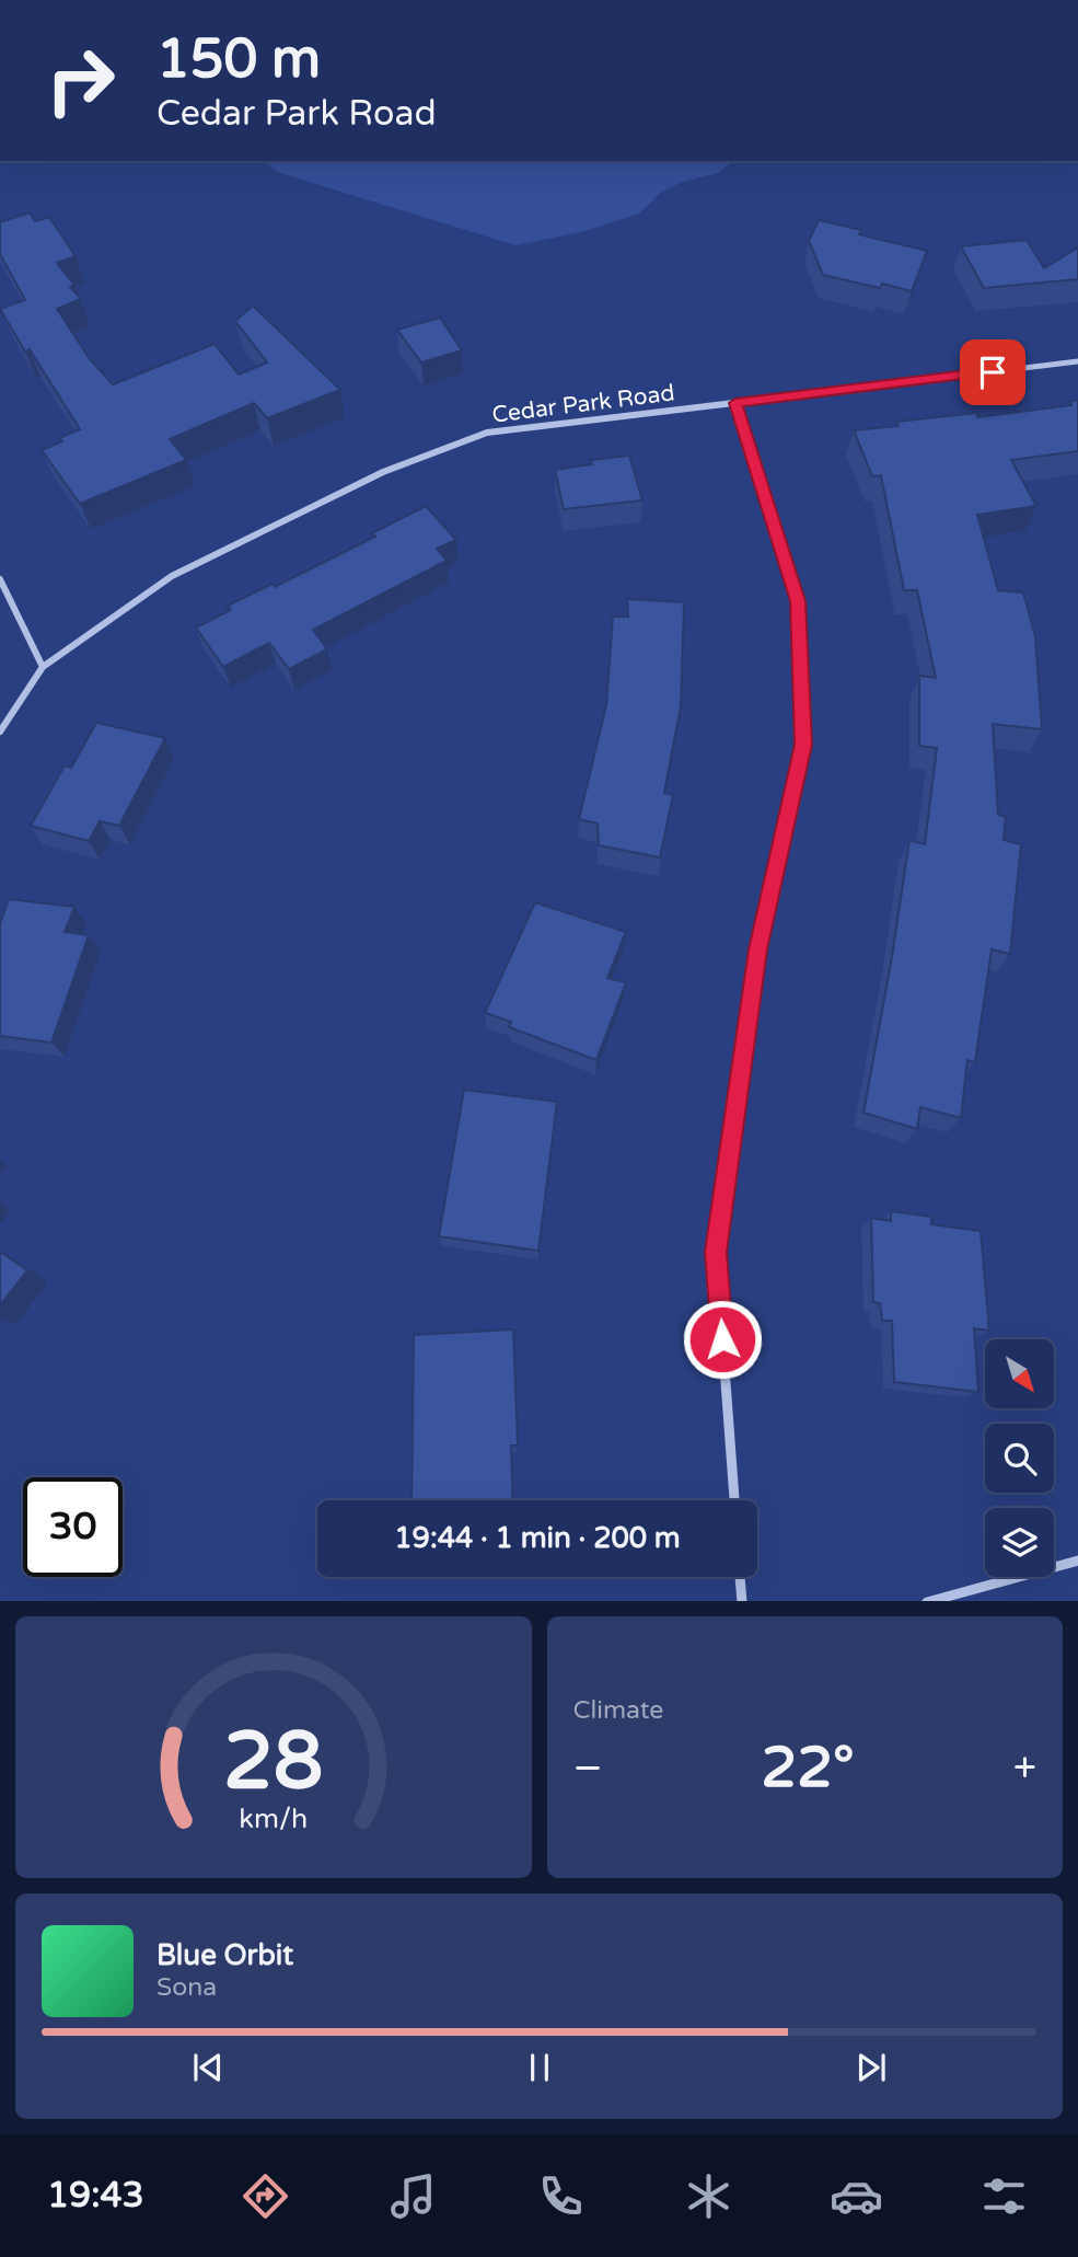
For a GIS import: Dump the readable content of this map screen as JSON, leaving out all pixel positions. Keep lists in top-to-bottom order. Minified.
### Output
{"streets":{"street":["Cedar Park Road"]},"north":"bottom right","page":{"turn":["150 m","Cedar Park Road"],"limit":"30","trip":"19:44 · 1 min · 200 m","tile":"Climate","heat":["−","22°","+"],"song":["Blue Orbit","Sona"],"tabs":"19:43","gauge":["28","km/h"]}}
